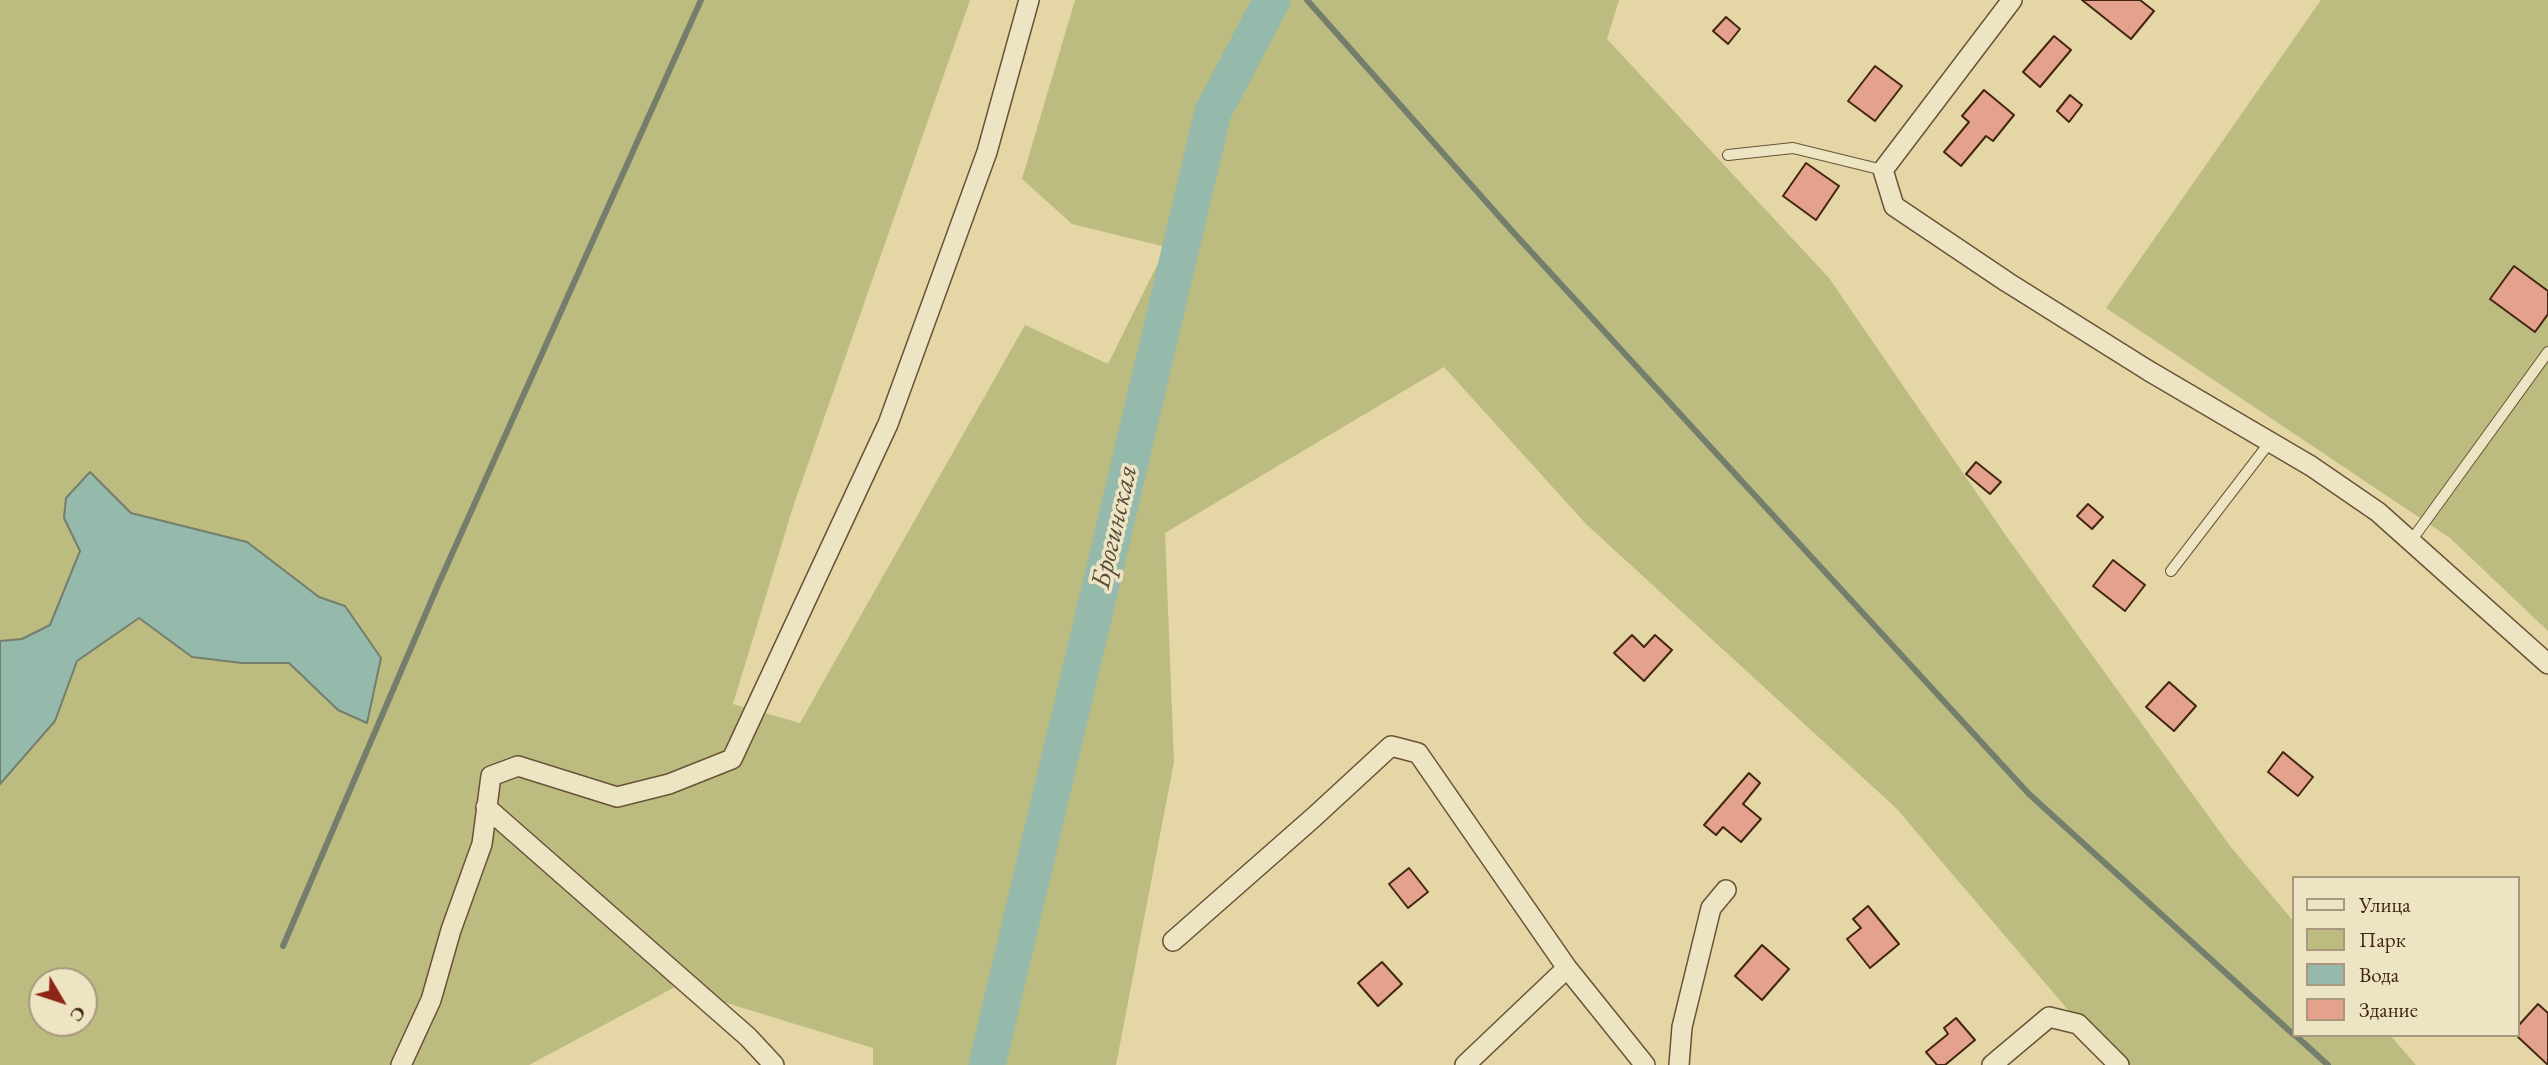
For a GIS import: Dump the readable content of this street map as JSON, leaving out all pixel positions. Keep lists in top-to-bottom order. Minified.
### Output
{"water":["Брогинская"],"legend":["Улица","Парк","Вода","Здание"],"north":"bottom right"}
